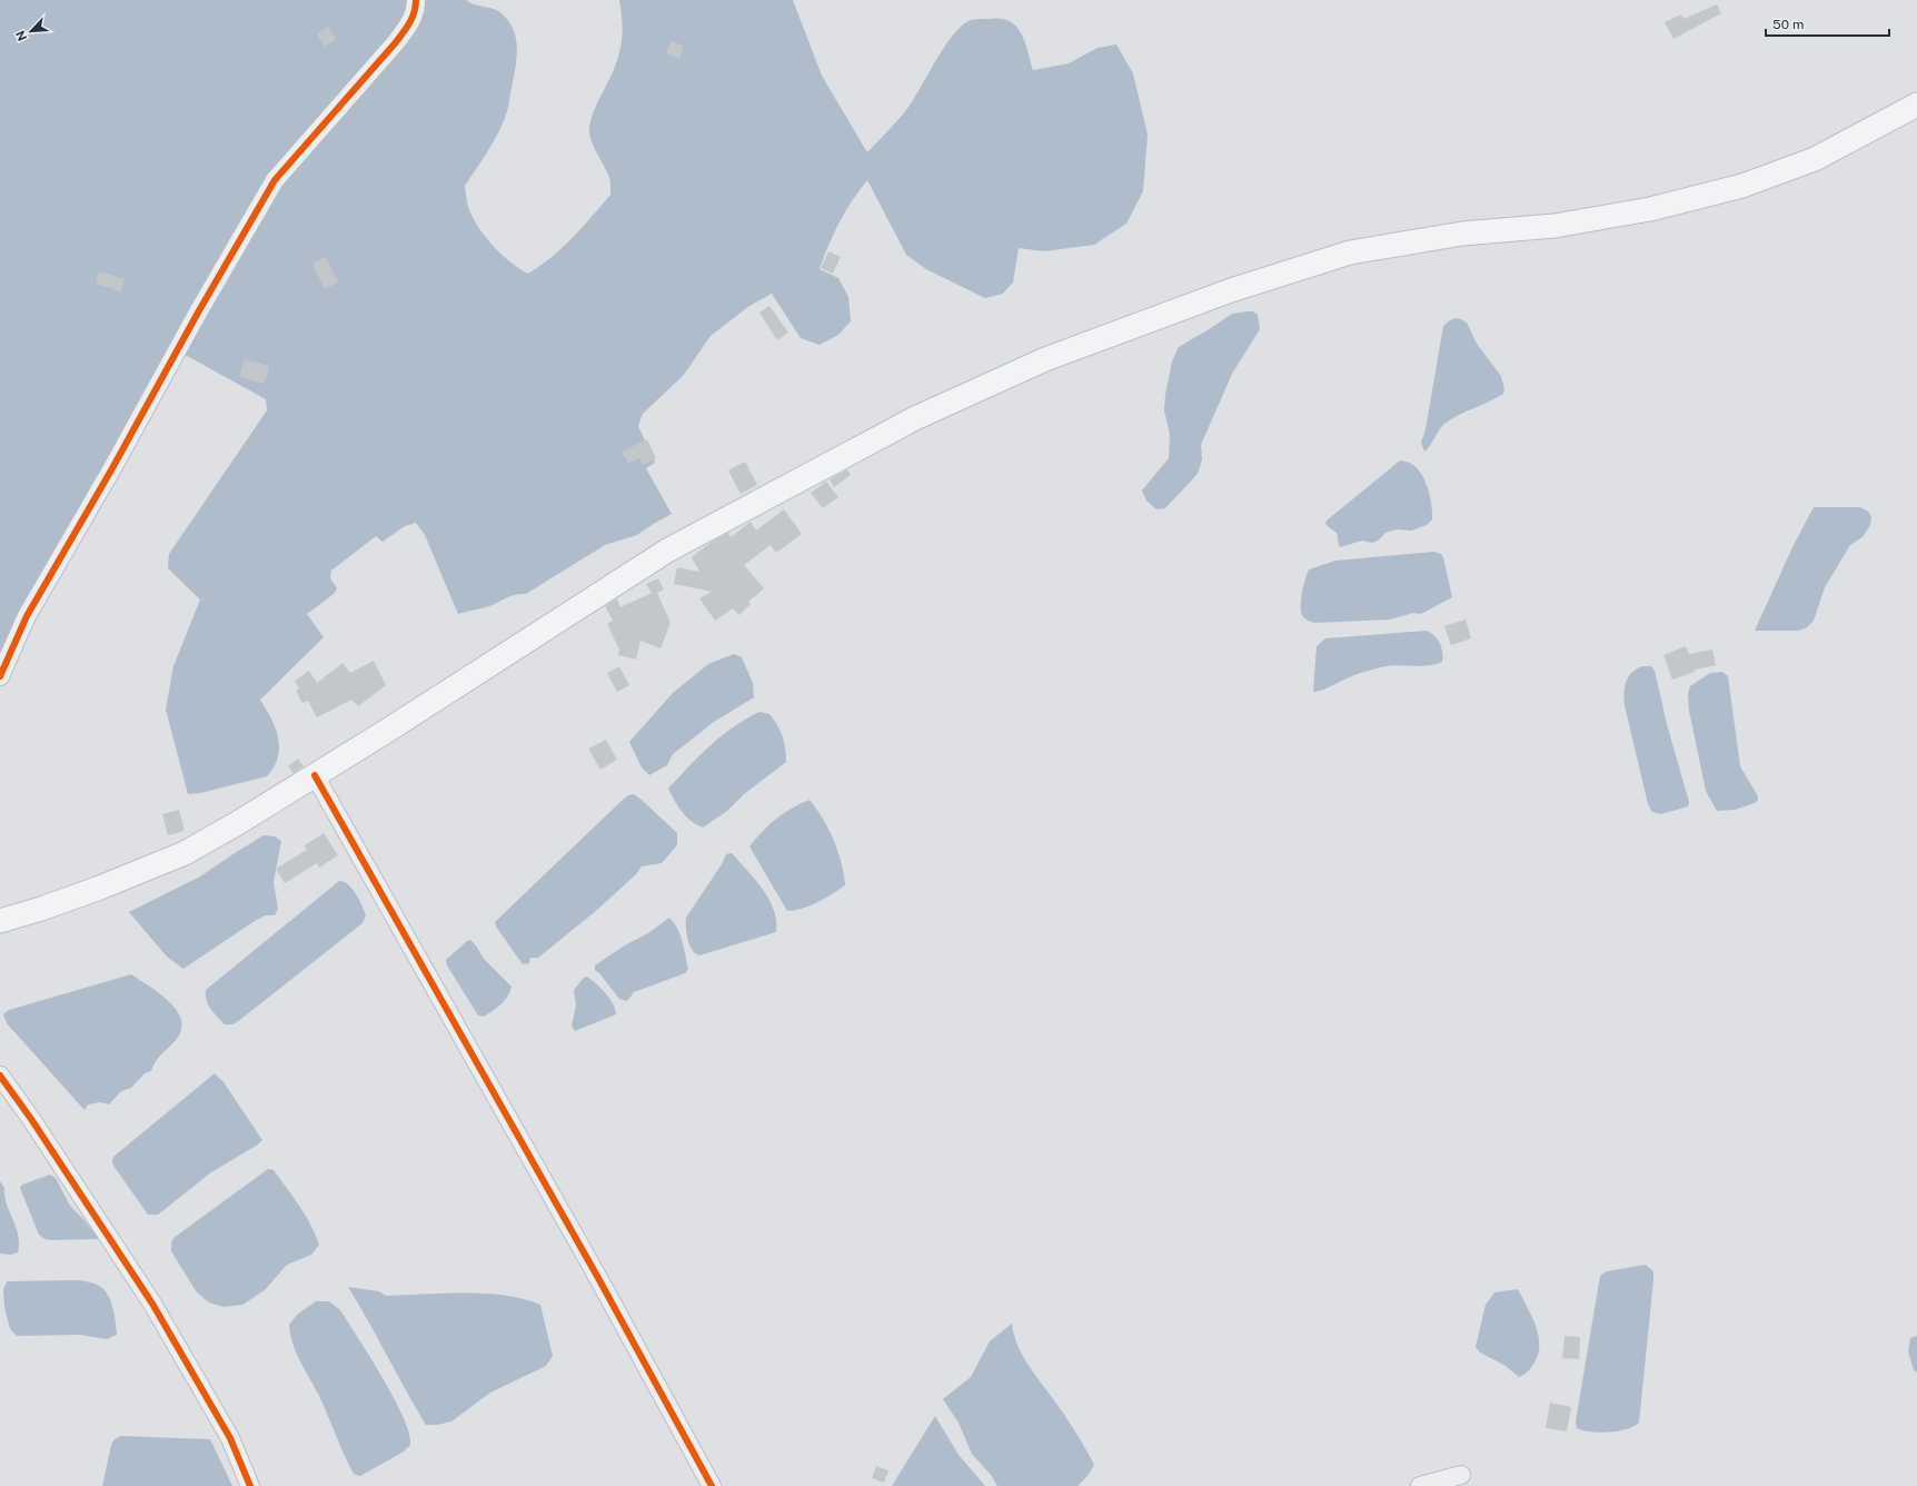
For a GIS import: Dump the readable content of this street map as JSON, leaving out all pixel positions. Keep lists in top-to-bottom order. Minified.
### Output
{"scale_bar":"50 m","north":"bottom left"}
